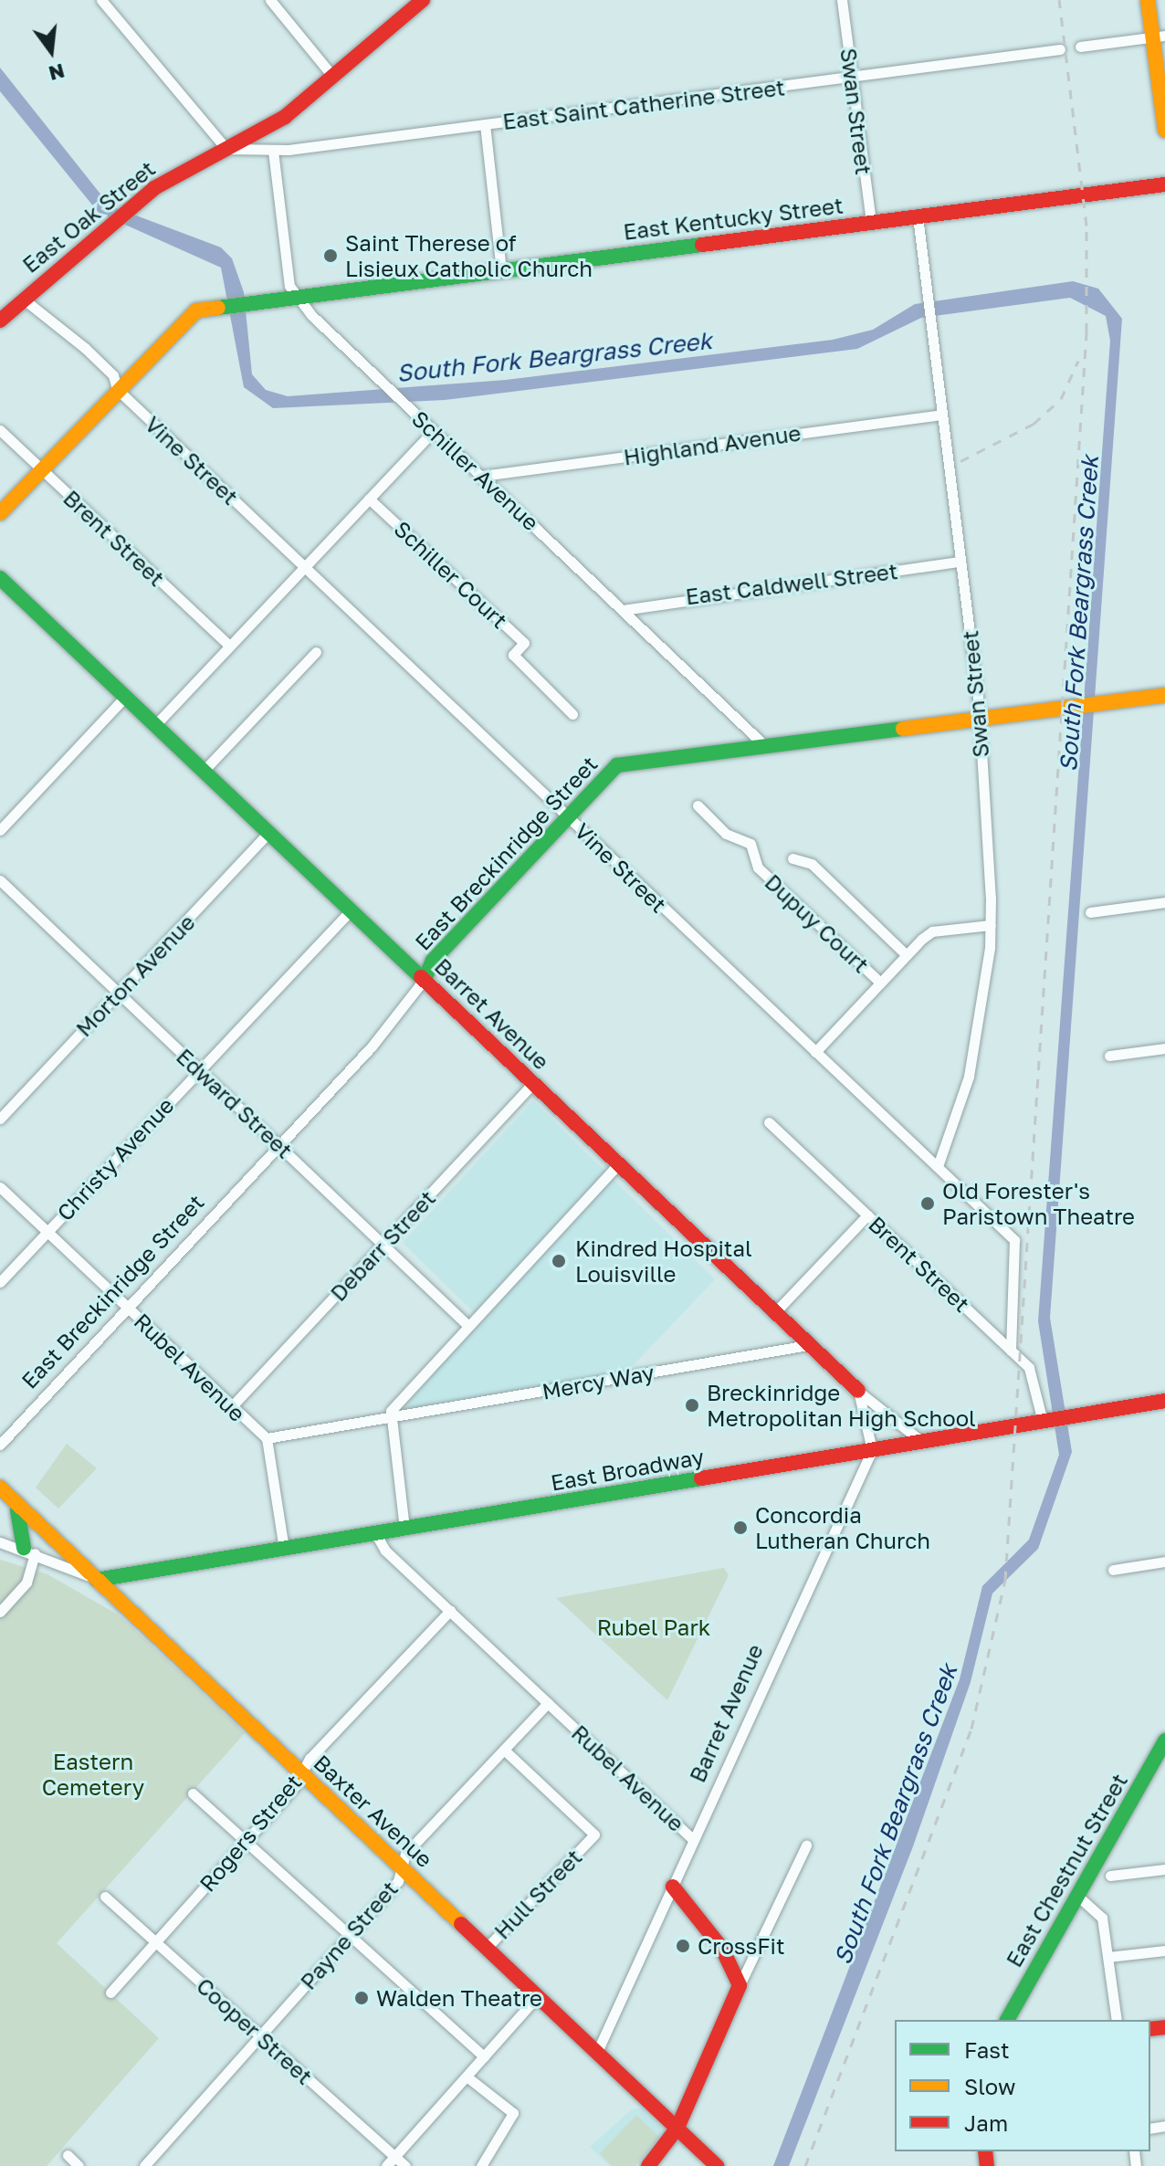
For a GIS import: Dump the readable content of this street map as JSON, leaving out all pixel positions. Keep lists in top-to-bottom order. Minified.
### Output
{"streets":{"main road":["East Oak Street","East Kentucky Street","East Breckinridge Street","Barret Avenue","East Broadway","Baxter Avenue","East Chestnut Street"],"street":["East Saint Catherine Street","Swan Street","Highland Avenue","Vine Street","Schiller Avenue","Brent Street","Schiller Court","East Caldwell Street","Dupuy Court","Morton Avenue","Edward Street","Christy Avenue","Debarr Street","Rubel Avenue","Mercy Way","Rogers Street","Hull Street","Payne Street","Cooper Street"]},"crossings":[["East Saint Catherine Street","Swan Street"],["East Saint Catherine Street","East Oak Street"],["East Saint Catherine Street","Schiller Avenue"],["Swan Street","East Kentucky Street"],["Swan Street","Highland Avenue"],["Swan Street","Vine Street"],["Swan Street","East Caldwell Street"],["Swan Street","East Breckinridge Street"],["East Oak Street","Vine Street"],["East Kentucky Street","Vine Street"],["East Kentucky Street","Schiller Avenue"],["East Kentucky Street","Brent Street"],["Highland Avenue","Schiller Avenue"],["Vine Street","Brent Street"],["Vine Street","East Breckinridge Street"],["Schiller Avenue","East Caldwell Street"],["Schiller Avenue","East Breckinridge Street"],["Brent Street","East Broadway"],["East Breckinridge Street","Barret Avenue"],["East Breckinridge Street","Edward Street"],["East Breckinridge Street","Rubel Avenue"],["Morton Avenue","Barret Avenue"],["Morton Avenue","Edward Street"],["Barret Avenue","Christy Avenue"],["Barret Avenue","Debarr Street"],["Barret Avenue","Rubel Avenue"],["Barret Avenue","Mercy Way"],["Barret Avenue","East Broadway"],["Barret Avenue","Baxter Avenue"],["Edward Street","Christy Avenue"],["Edward Street","Debarr Street"],["Christy Avenue","Rubel Avenue"],["Debarr Street","Rubel Avenue"],["Rubel Avenue","Mercy Way"],["Rubel Avenue","East Broadway"],["Rubel Avenue","Rogers Street"],["Rubel Avenue","Payne Street"],["East Broadway","Baxter Avenue"],["Baxter Avenue","Rogers Street"],["Baxter Avenue","Hull Street"],["Baxter Avenue","Payne Street"],["Rogers Street","Cooper Street"],["Hull Street","Payne Street"],["Payne Street","Cooper Street"]],"water":["South Fork Beargrass Creek"],"parks":["Rubel Park","Eastern Cemetery"],"places":["Saint Therese of Lisieux Catholic Church","Old Forester's Paristown Theatre","Kindred Hospital Louisville","Breckinridge Metropolitan High School","Concordia Lutheran Church","CrossFit","Walden Theatre"],"legend":["Fast","Slow","Jam"],"north":"bottom"}
